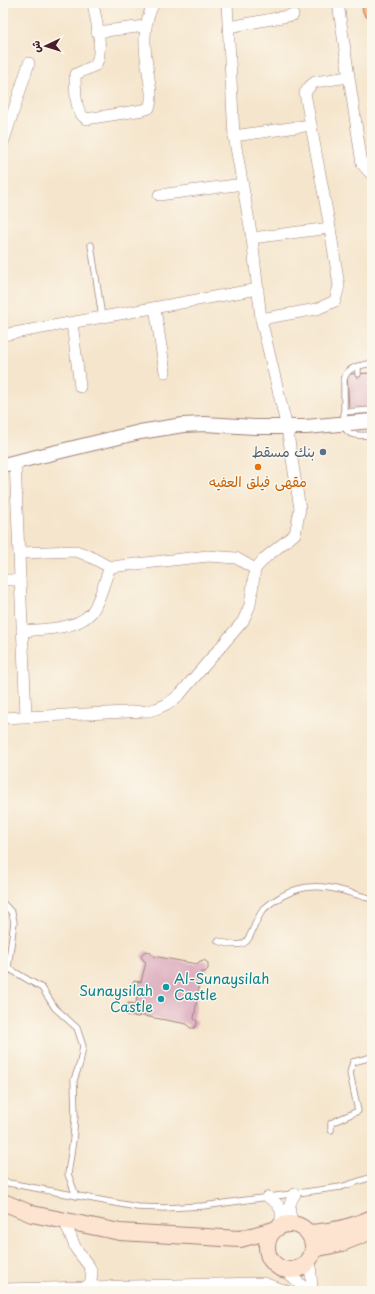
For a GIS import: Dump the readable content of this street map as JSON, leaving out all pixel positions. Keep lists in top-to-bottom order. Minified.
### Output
{"places":["بنك مسقط","مقهى فيلق العفيه","Al-Sunaysilah Castle","Sunaysilah Castle"],"north":"left"}
